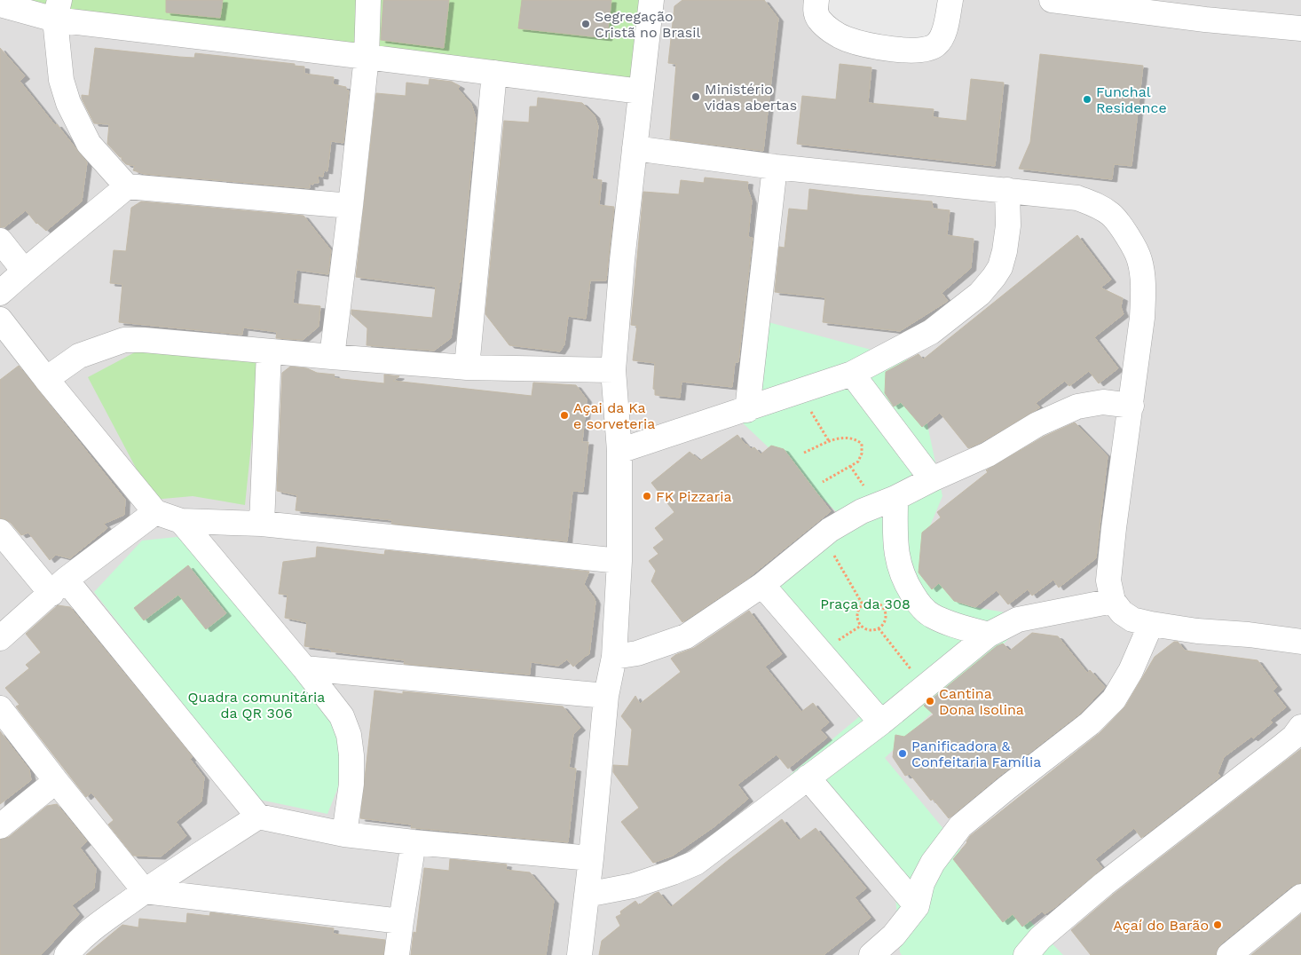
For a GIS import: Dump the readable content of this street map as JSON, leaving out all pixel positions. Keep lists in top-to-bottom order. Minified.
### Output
{"parks":["Praça da 308","Quadra comunitária da QR 306"],"places":["Segregação Cristã no Brasil","Ministério vidas abertas","Funchal Residence","Açai da Ka e sorveteria","FK Pizzaria","Cantina Dona Isolina","Panificadora & Confeitaria Família","Açaí do Barão"]}
